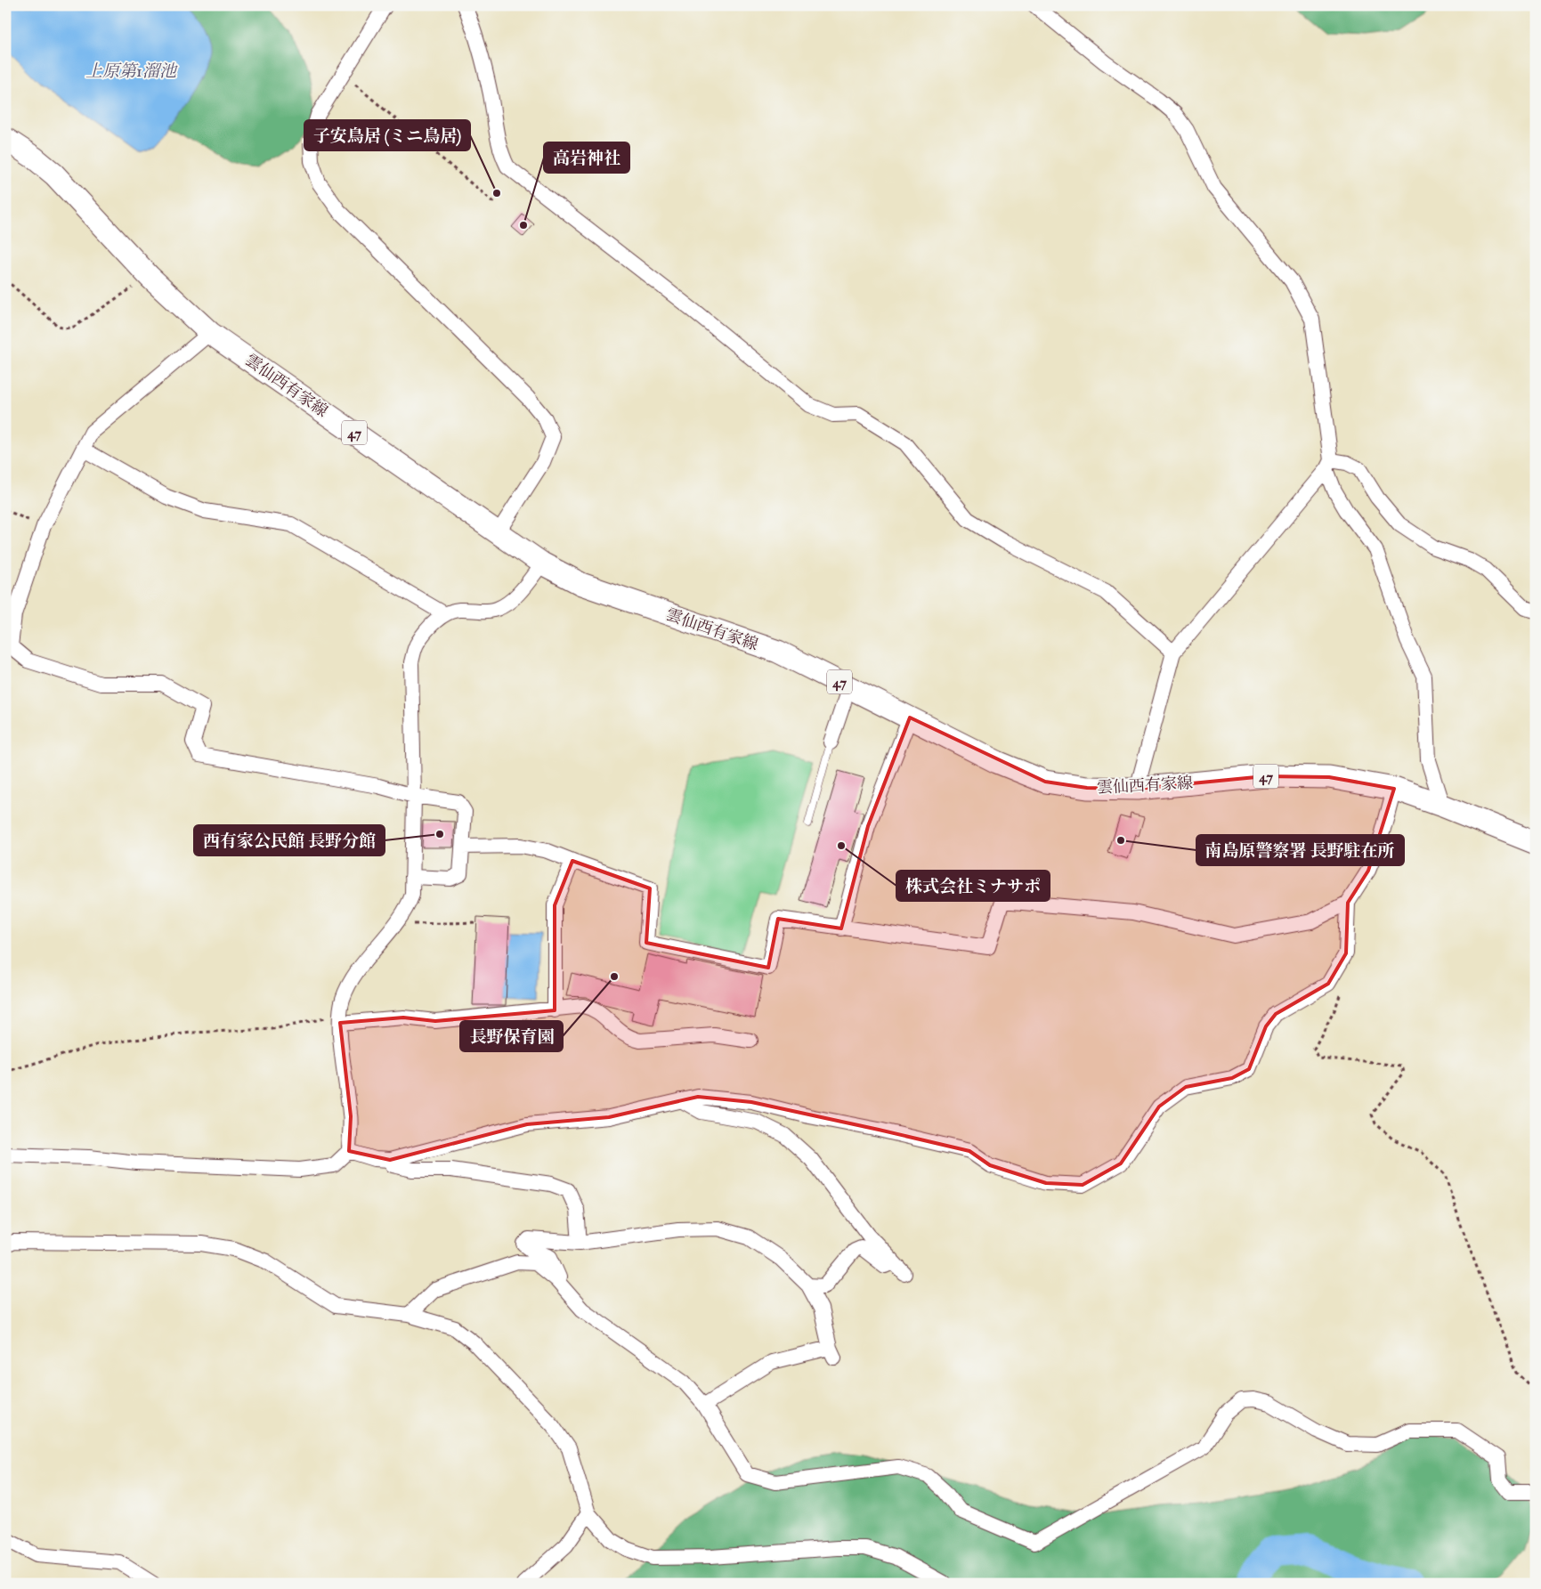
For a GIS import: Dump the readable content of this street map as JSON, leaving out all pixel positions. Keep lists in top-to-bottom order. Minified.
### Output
{"streets":{"main road":["雲仙西有家線","47"]},"water":["上原第1溜池"],"places":["子安鳥居 (ミニ鳥居)","高岩神社","西有家公民館 長野分館","南島原警察署 長野駐在所","株式会社ミナサポ","長野保育園"]}
